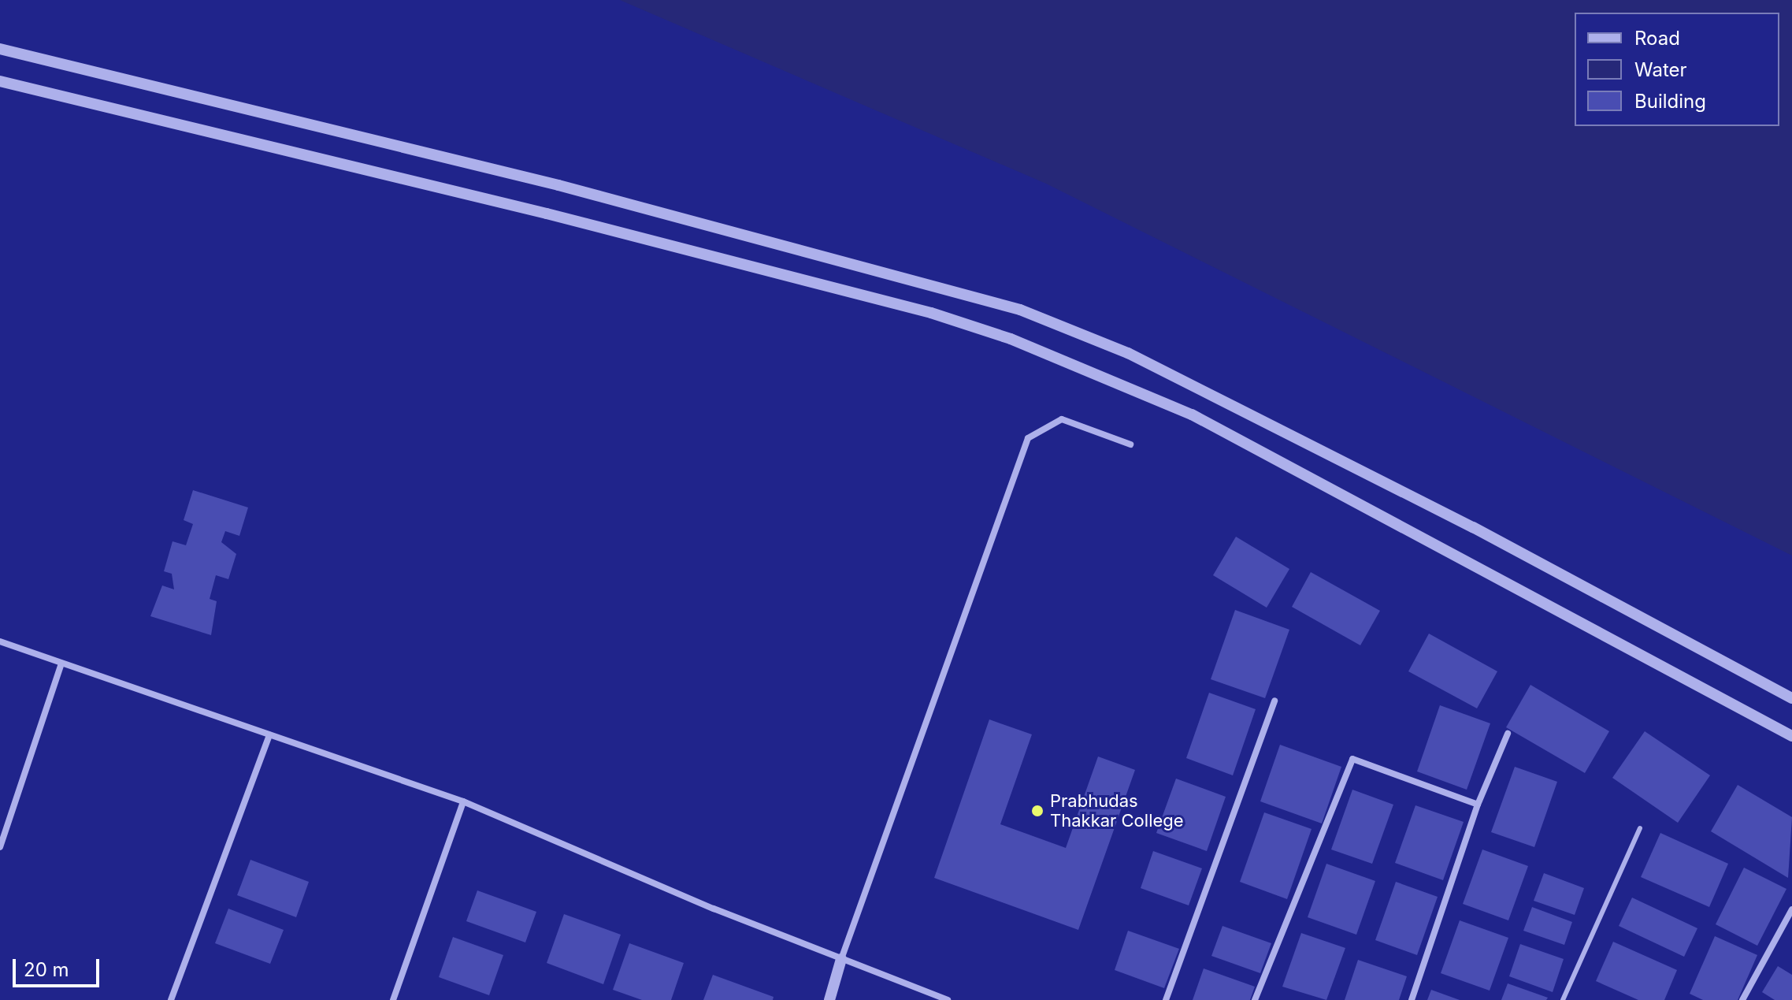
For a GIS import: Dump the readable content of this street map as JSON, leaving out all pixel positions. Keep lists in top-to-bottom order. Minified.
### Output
{"places":["Prabhudas Thakkar College"],"legend":["Road","Water","Building"],"scale_bar":"20 m"}
